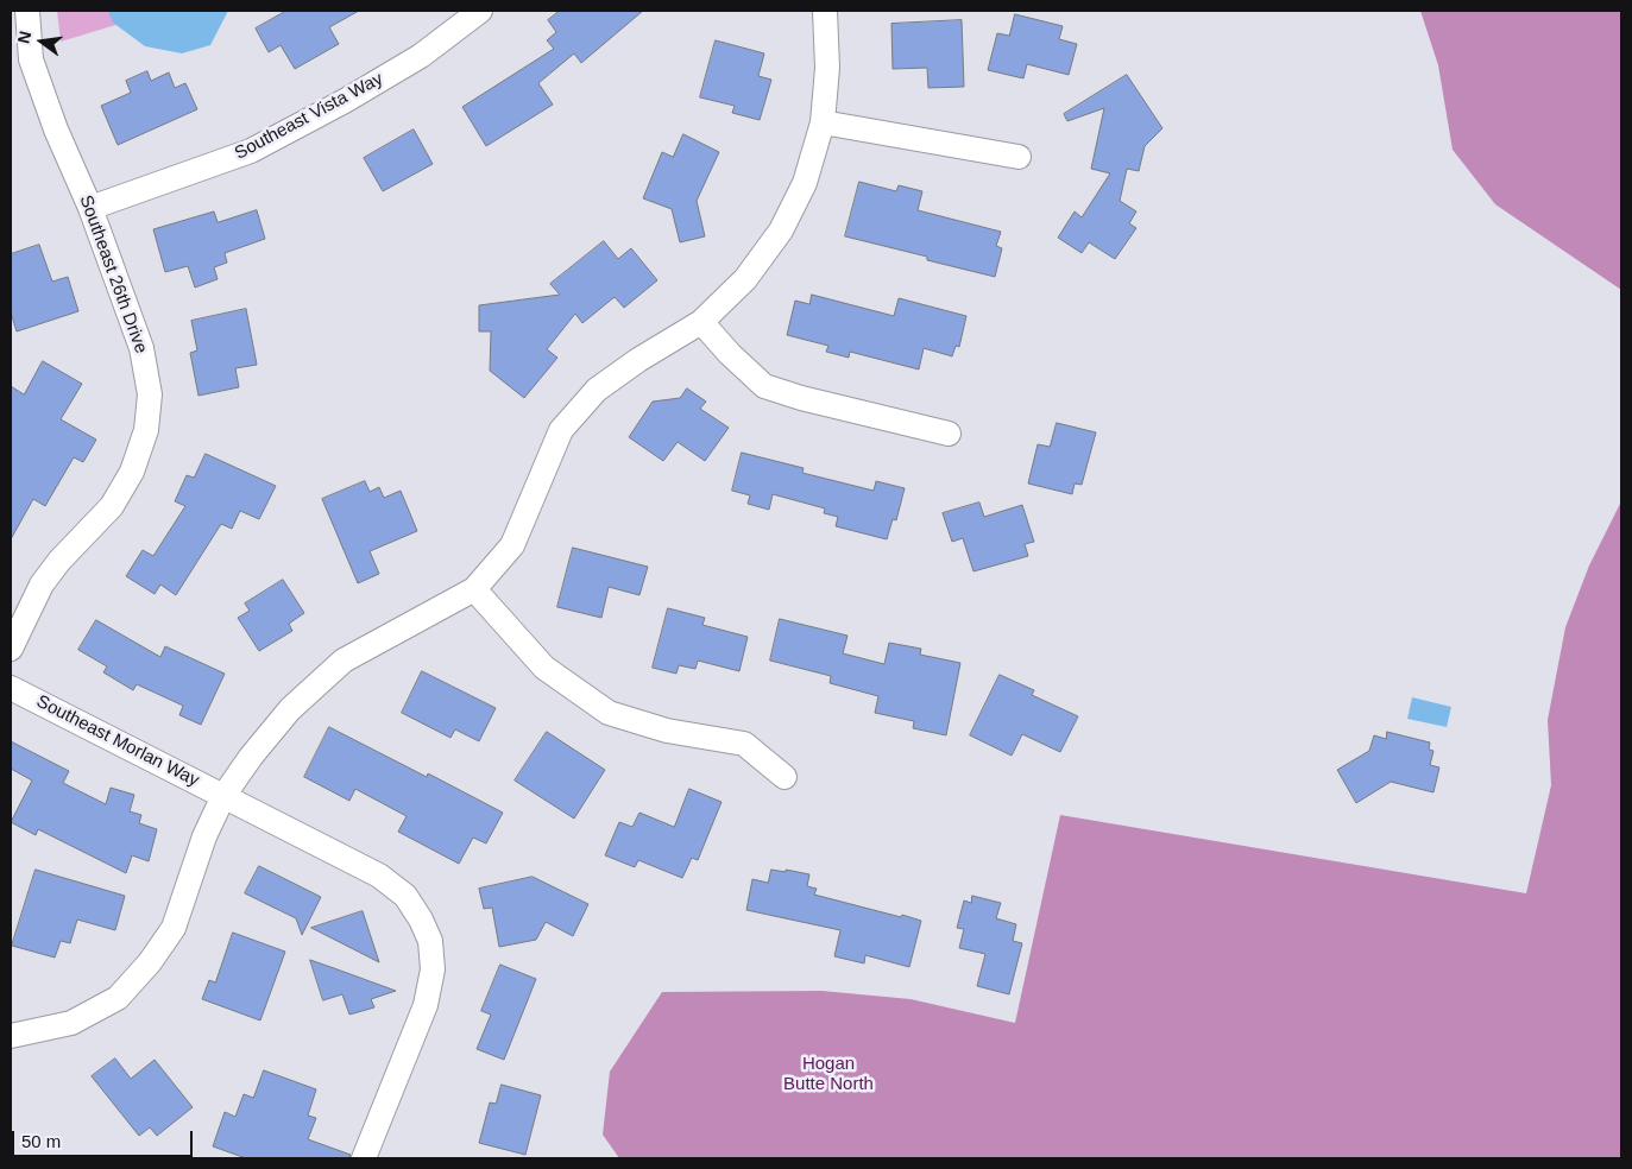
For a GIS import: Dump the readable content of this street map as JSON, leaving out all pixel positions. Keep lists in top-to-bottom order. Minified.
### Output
{"streets":{"street":["Southeast Vista Way","Southeast 26th Drive","Southeast Morlan Way"]},"crossings":[["Southeast Vista Way","Southeast 26th Drive"]],"parks":["Hogan Butte North"],"scale_bar":"50 m","north":"left"}
